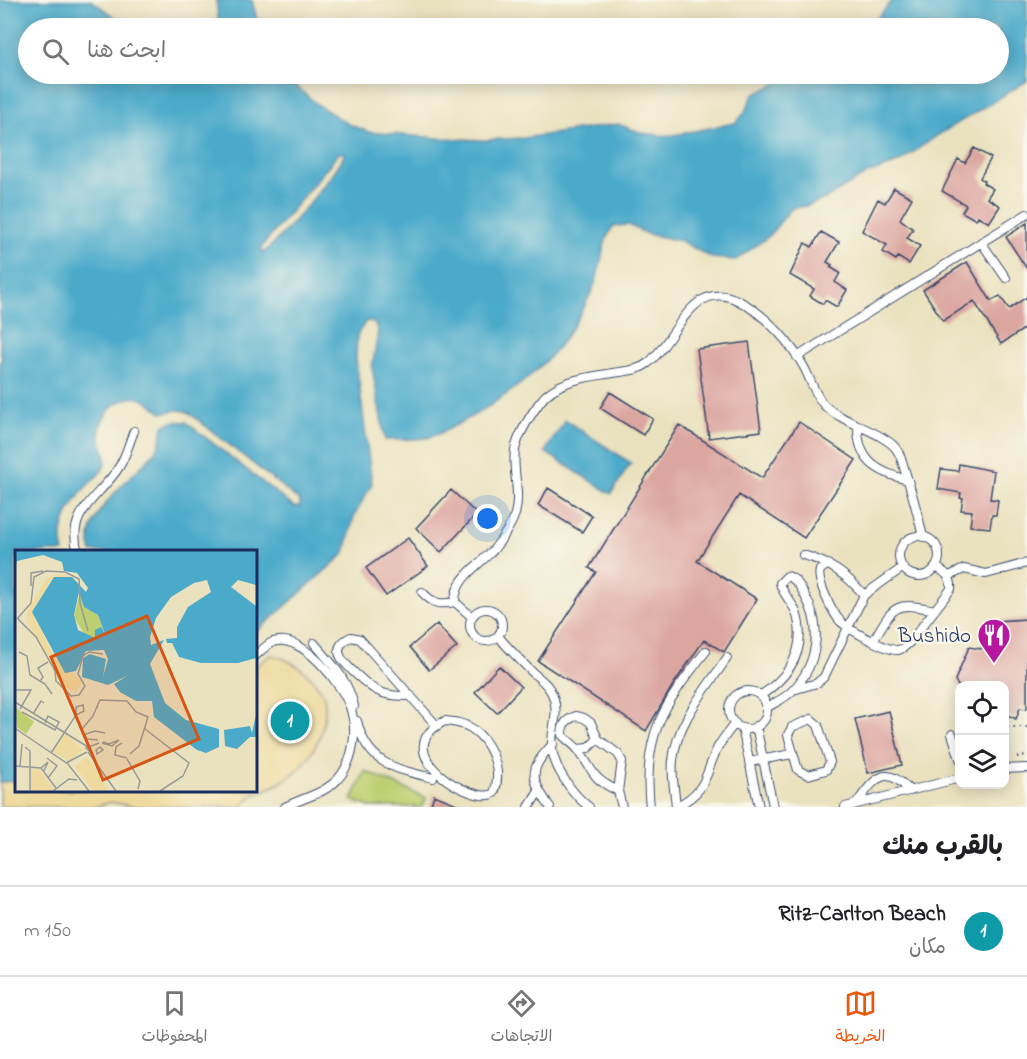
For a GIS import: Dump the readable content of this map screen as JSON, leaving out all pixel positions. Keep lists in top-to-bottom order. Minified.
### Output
{"places":{"restaurant":["Bushido"]},"page":{"search":"ابحث هنا","pins":"1","heading":"بالقرب منك","list":[{"mark":"1","name":"Ritz-Carlton Beach","note":"مكان","value":"150 m"}],"nav":["الخريطة","الاتجاهات","المحفوظات"]}}
